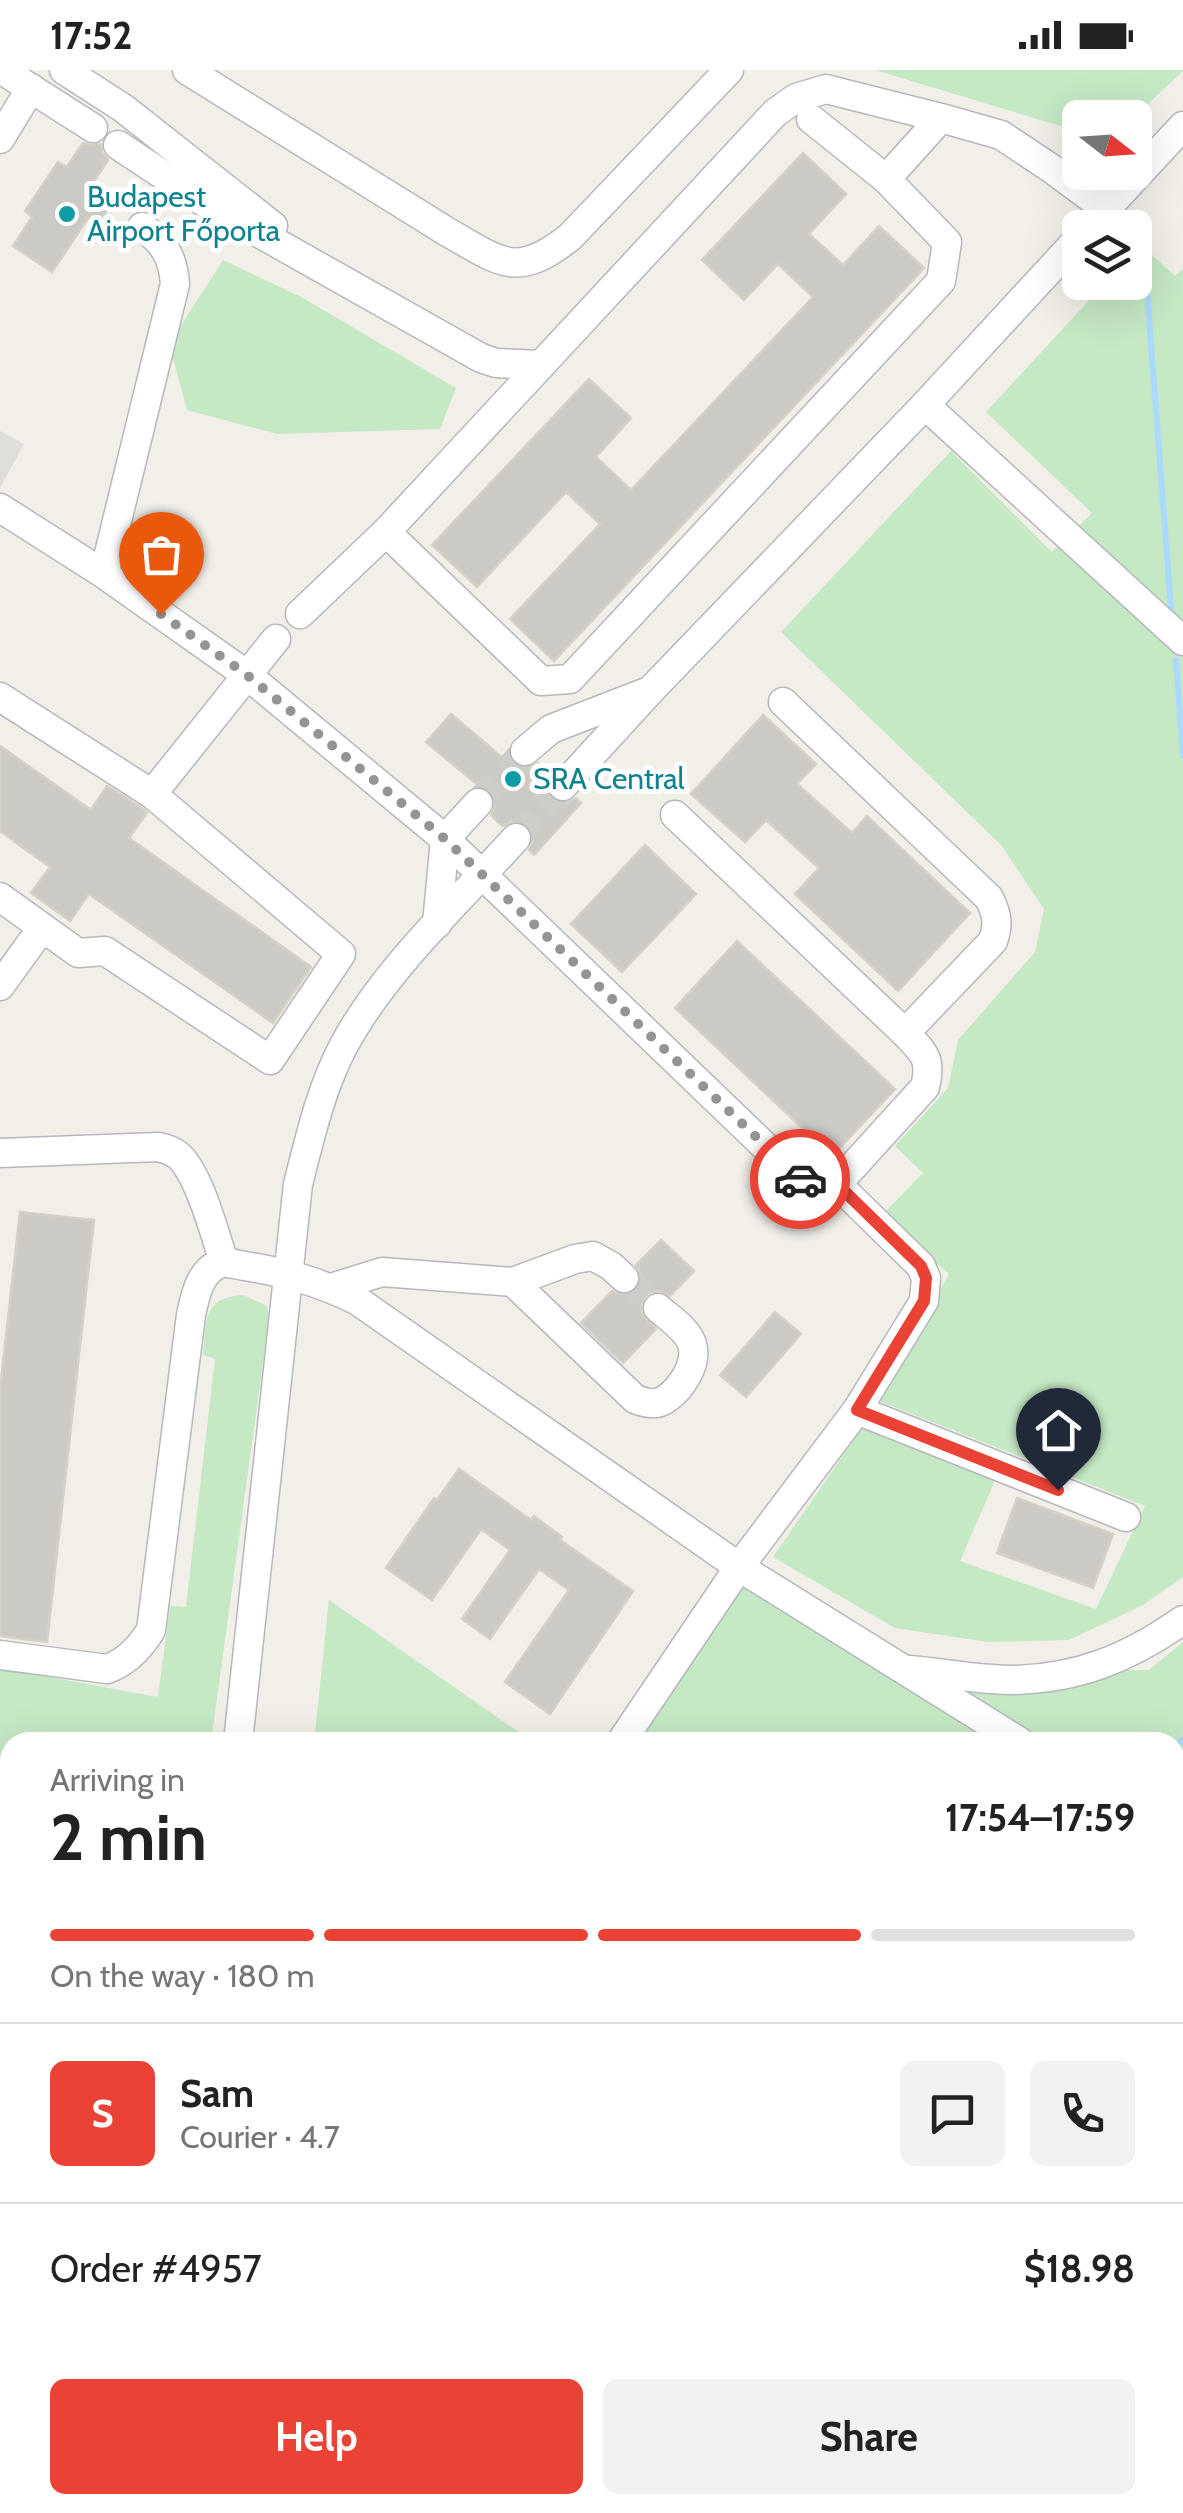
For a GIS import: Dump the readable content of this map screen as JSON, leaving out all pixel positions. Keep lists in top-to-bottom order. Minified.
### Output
{"places":["Budapest Airport Főporta","SRA Central"],"north":"right","page":{"status":"17:52","heading":["2 min","Arriving in","17:54–17:59"],"panel":["Sam","Courier · 4.7","Order #4957","$18.98"],"bar":"On the way · 180 m","round":"S","buttons":["Help","Share"]}}
